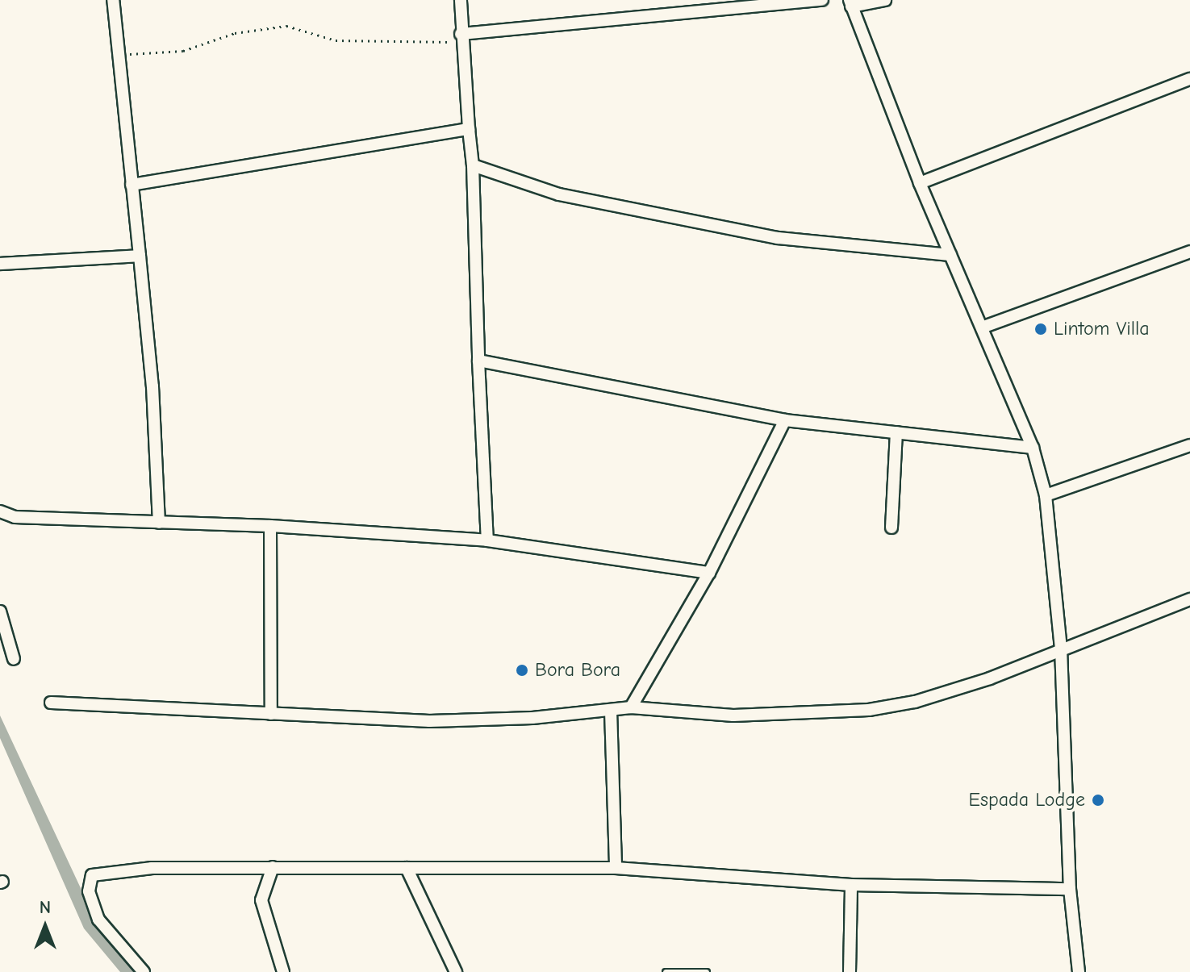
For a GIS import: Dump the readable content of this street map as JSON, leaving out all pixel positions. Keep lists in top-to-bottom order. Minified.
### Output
{"places":["Lintom Villa","Bora Bora","Espada Lodge"],"north":"top"}
